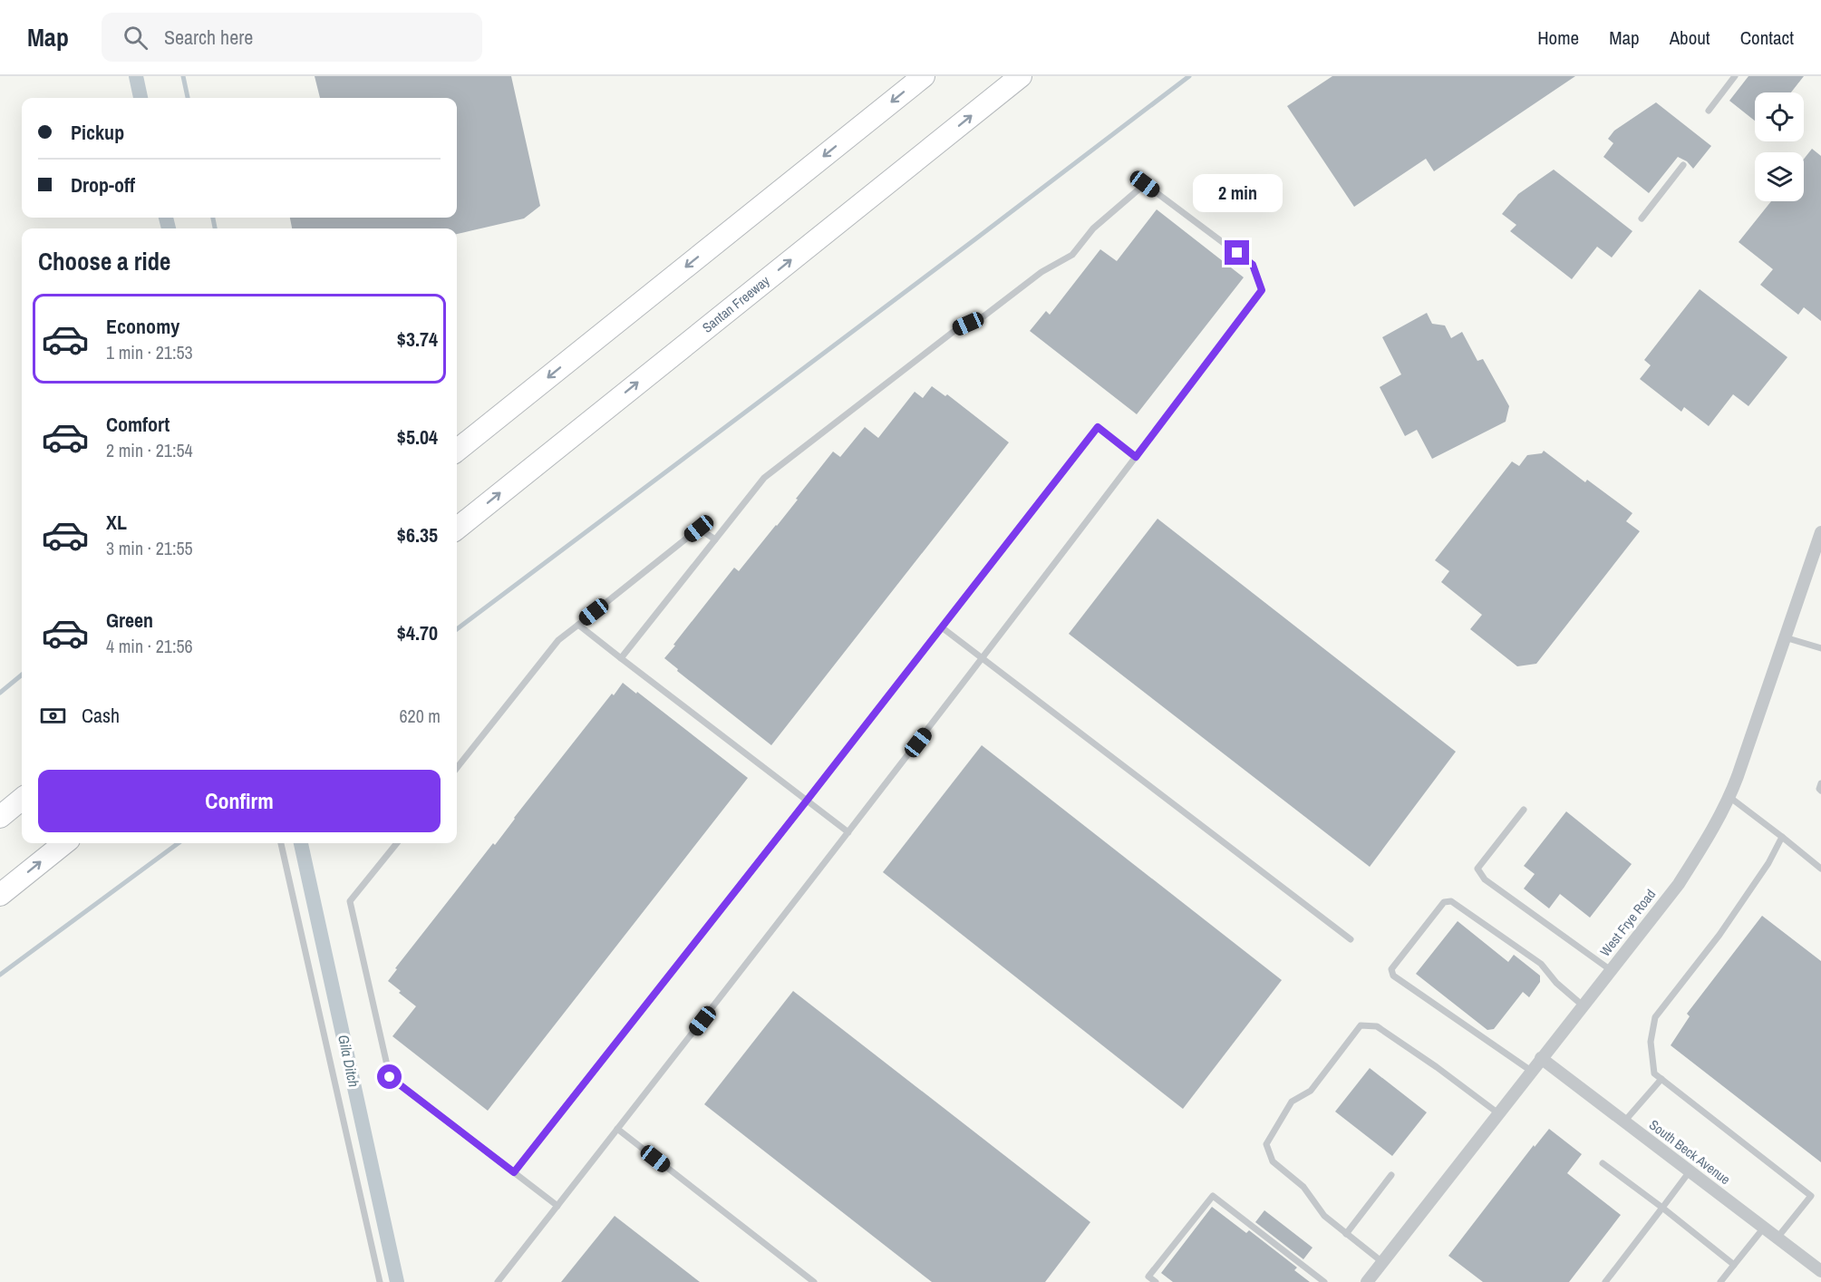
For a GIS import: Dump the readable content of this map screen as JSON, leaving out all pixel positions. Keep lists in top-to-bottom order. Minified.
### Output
{"streets":{"highway":["Santan Freeway"],"street":["West Frye Road","South Beck Avenue"]},"crossings":[["West Frye Road","South Beck Avenue"]],"water":["Gila Ditch"],"page":{"header":"Map","search":"Search here","nav":["Home","Map","About","Contact"],"banner":["Pickup","Drop-off"],"bubble":"2 min","heading":"Choose a ride","list":[{"name":"Economy","note":"1 min · 21:53","value":"$3.74"},{"name":"Comfort","note":"2 min · 21:54","value":"$5.04"},{"name":"XL","note":"3 min · 21:55","value":"$6.35"},{"name":"Green","note":"4 min · 21:56","value":"$4.70"}],"pay":["Cash","620 m"],"buttons":"Confirm"}}
